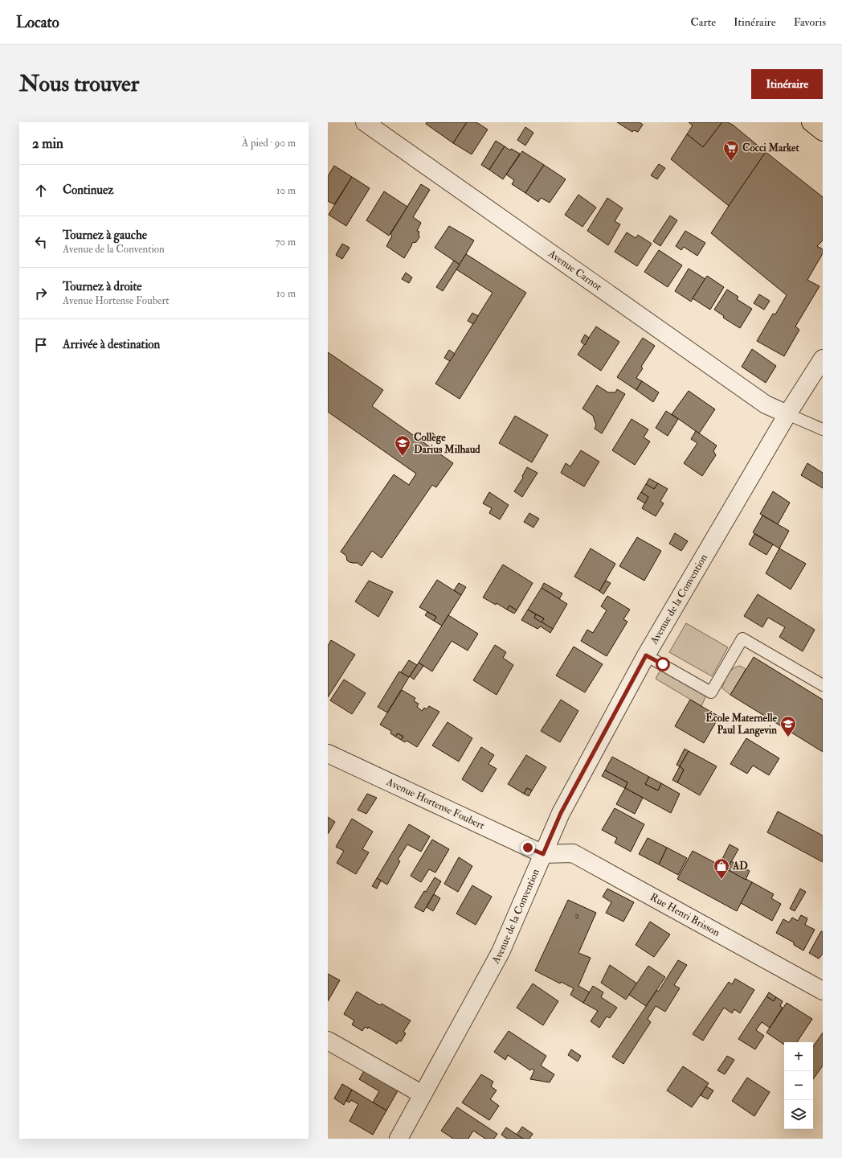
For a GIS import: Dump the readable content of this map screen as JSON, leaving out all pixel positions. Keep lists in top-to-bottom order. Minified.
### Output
{"streets":{"street":["Avenue Carnot","Avenue de la Convention","Avenue Hortense Foubert","Rue Henri Brisson"]},"crossings":[["Avenue Carnot","Avenue de la Convention"],["Avenue de la Convention","Avenue Hortense Foubert"],["Avenue de la Convention","Rue Henri Brisson"],["Avenue Hortense Foubert","Rue Henri Brisson"]],"places":{"supermarket":["Cocci Market"],"school or university":["Collège Darius Milhaud","École Maternelle Paul Langevin"],"shop":["AD"]},"house_numbers":["2"],"page":{"header":"Locato","nav":["Carte","Itinéraire","Favoris"],"buttons":"Itinéraire","title":"Nous trouver","heading":["2 min","À pied · 90 m"],"list":[["Continuez","10 m"],["Tournez à gauche","Avenue de la Convention","70 m"],["Tournez à droite","Avenue Hortense Foubert","10 m"],"Arrivée à destination"],"map_buttons":["+","−"]}}
